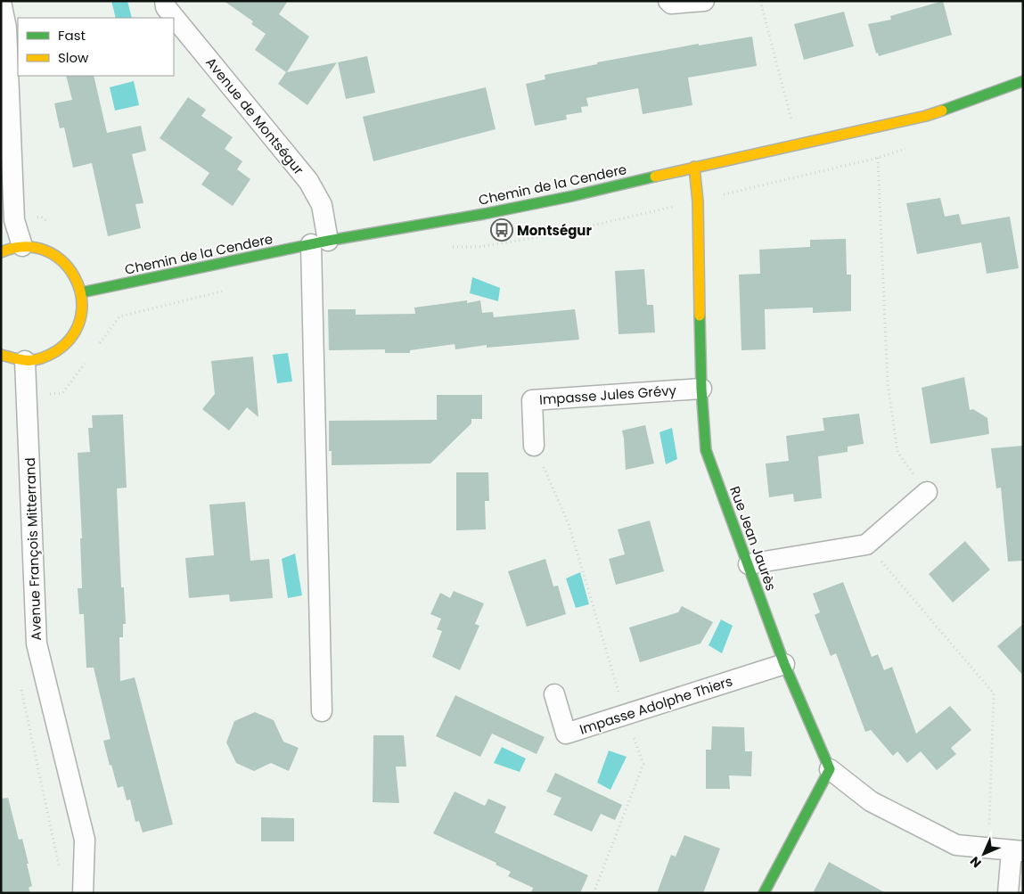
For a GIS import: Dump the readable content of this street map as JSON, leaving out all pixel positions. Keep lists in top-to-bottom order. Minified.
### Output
{"streets":{"street":["Avenue de Montségur","Chemin de la Cendere","Impasse Jules Grévy","Rue Jean Jaurès","Avenue François Mitterrand","Impasse Adolphe Thiers"]},"crossings":[["Avenue de Montségur","Chemin de la Cendere"],["Chemin de la Cendere","Rue Jean Jaurès"],["Impasse Jules Grévy","Rue Jean Jaurès"],["Rue Jean Jaurès","Impasse Adolphe Thiers"]],"places":{"bus stop":["Montségur"]},"legend":["Fast","Slow"],"north":"bottom left"}
